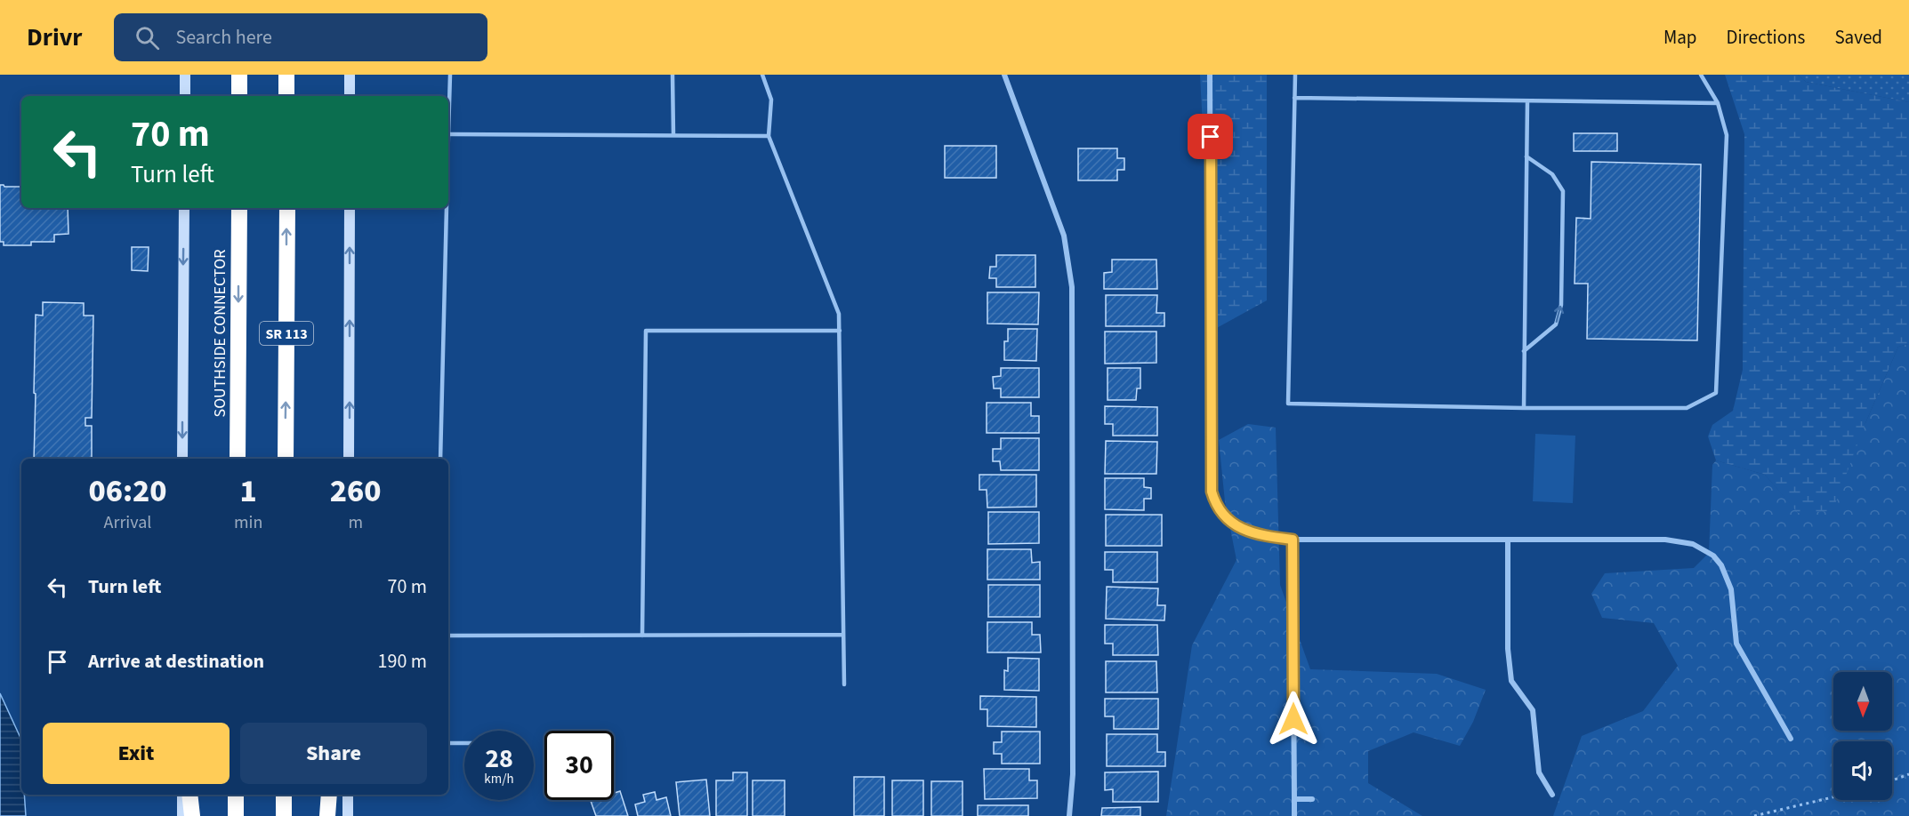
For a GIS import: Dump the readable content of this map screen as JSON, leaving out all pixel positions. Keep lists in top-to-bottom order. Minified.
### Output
{"streets":{"highway":["SOUTHSIDE CONNECTOR","SR 113"]},"north":"bottom","page":{"header":"Drivr","search":"Search here","nav":["Map","Directions","Saved"],"turn":["70 m","Turn left"],"eta":["06:20","Arrival","1","min","260","m"],"list":[{"name":"Turn left","value":"70 m"},{"name":"Arrive at destination","value":"190 m"}],"buttons":["Exit","Share"],"speed":"28 km/h","limit":"30"}}
